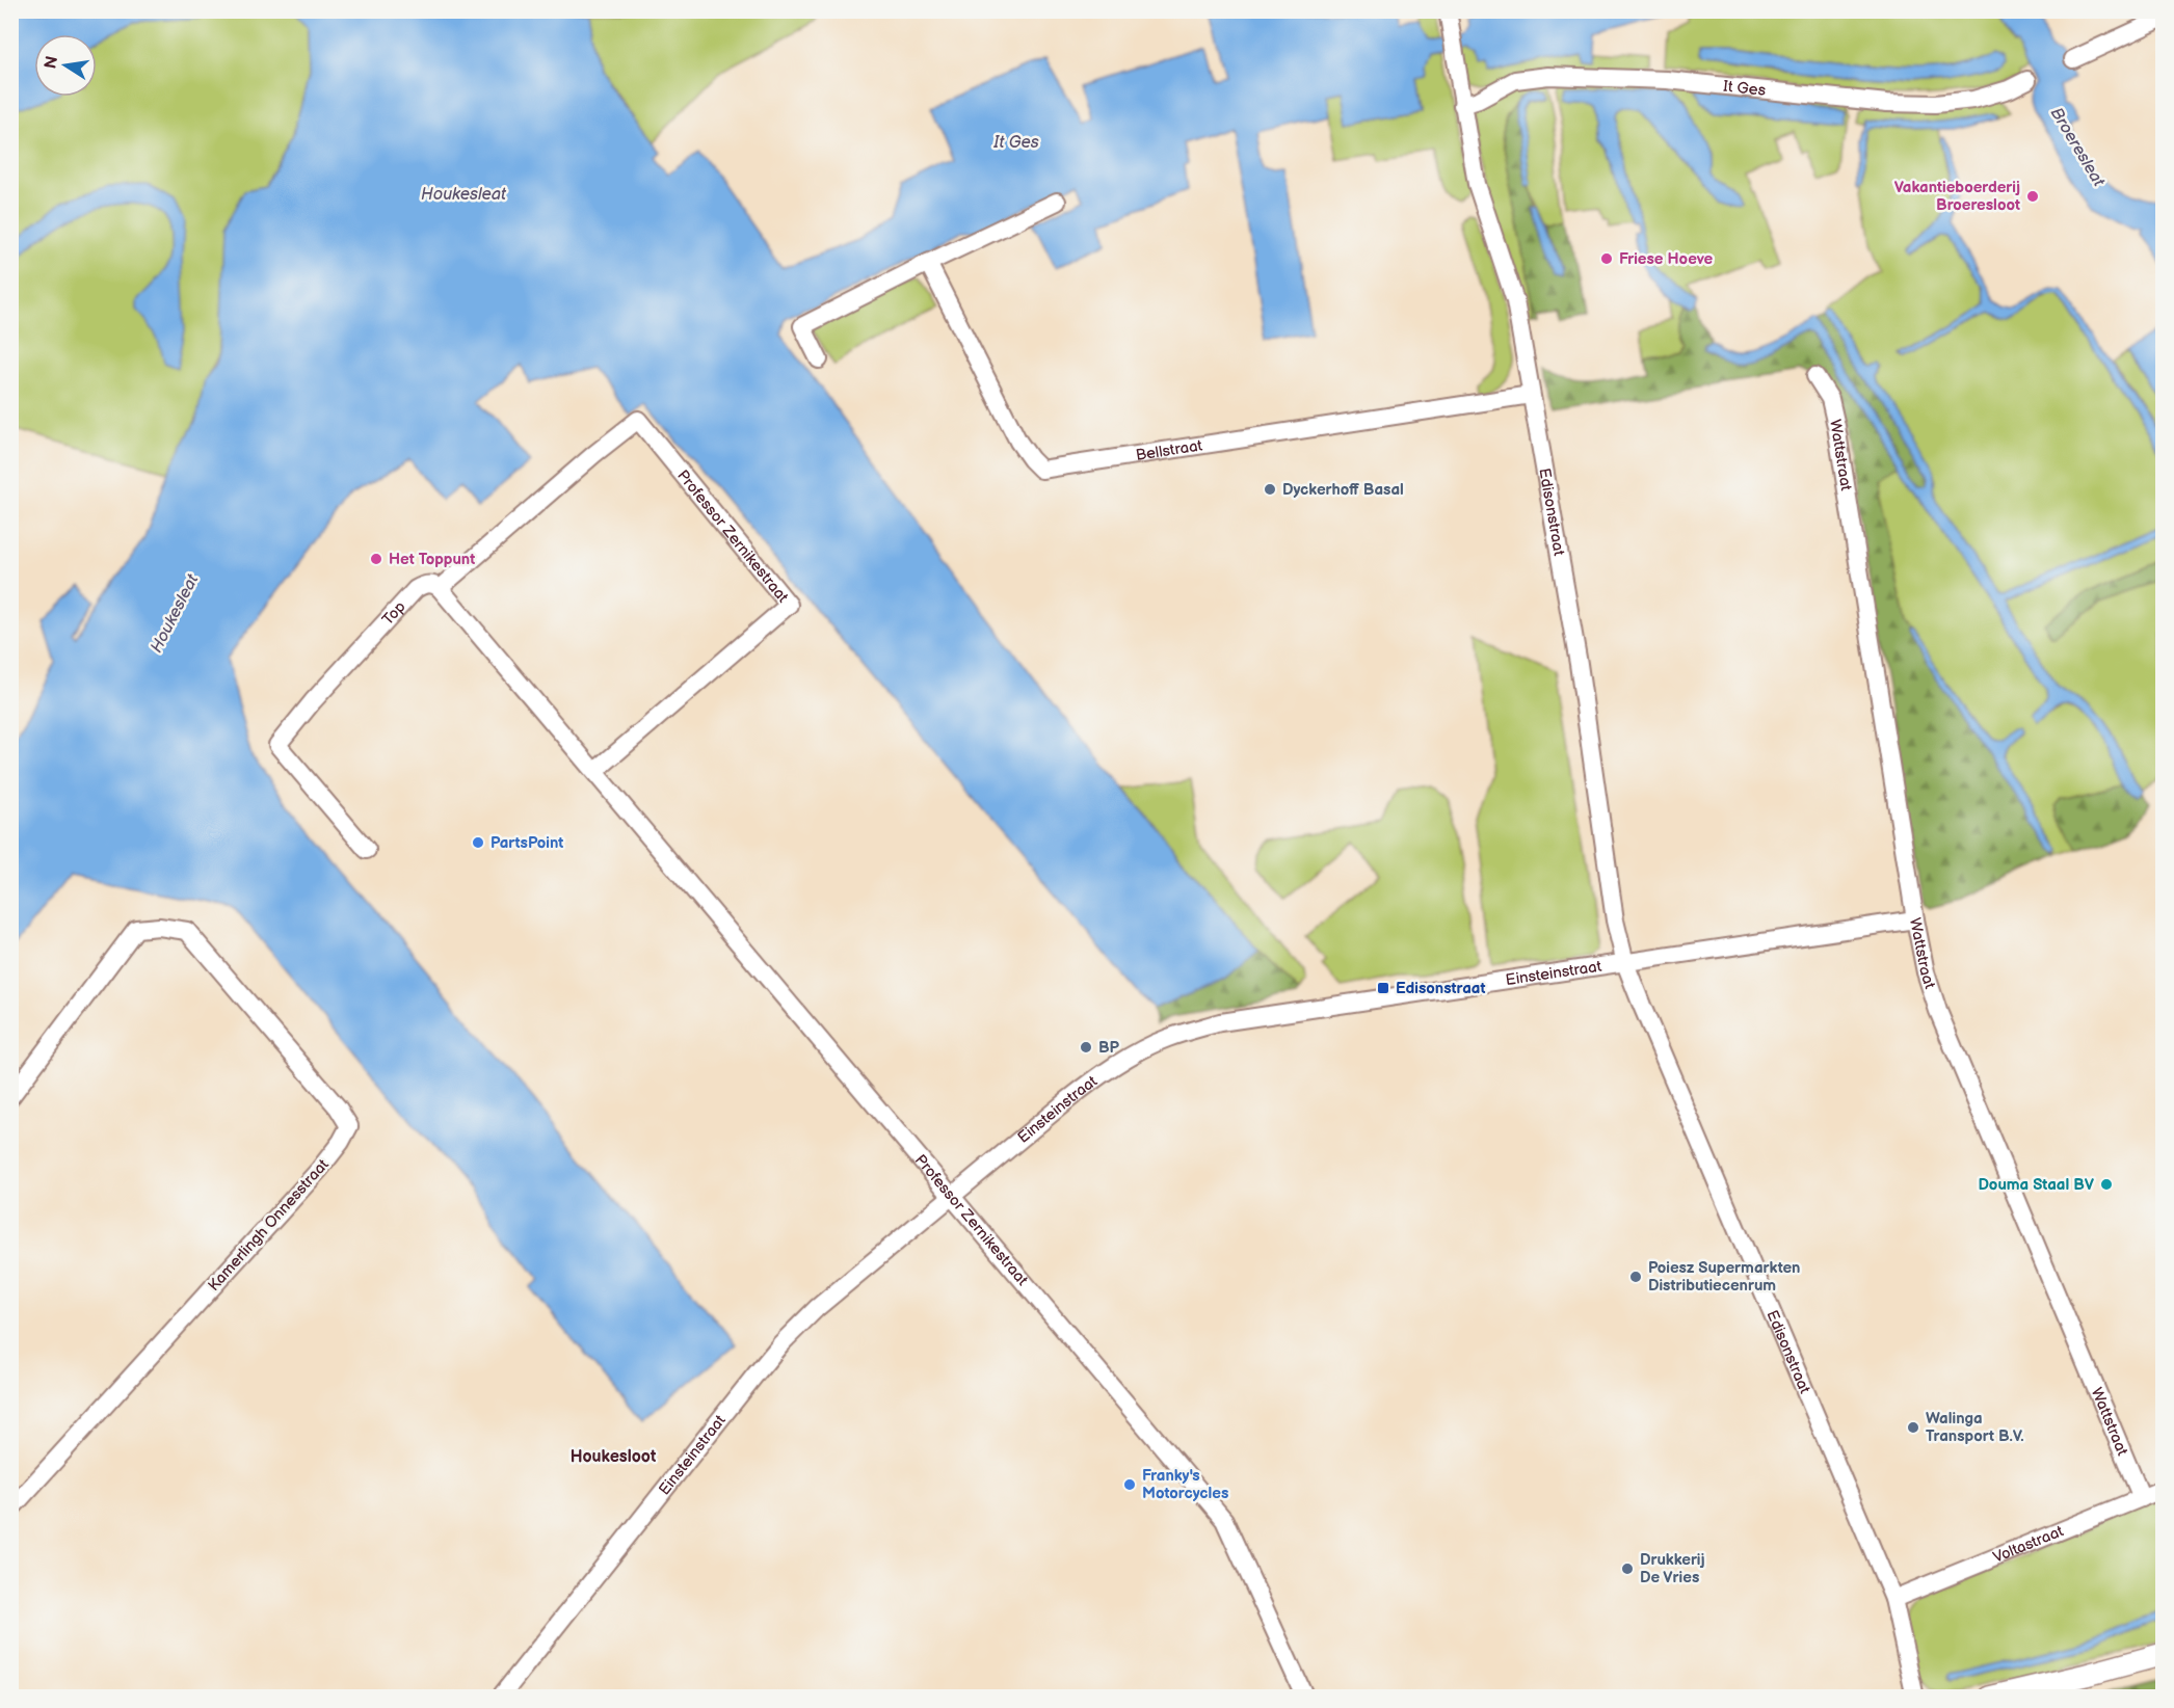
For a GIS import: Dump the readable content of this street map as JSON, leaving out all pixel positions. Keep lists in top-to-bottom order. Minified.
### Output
{"streets":{"street":["It Ges","Bellstraat","Wattstraat","Edisonstraat","Professor Zernikestraat","Top","Einsteinstraat","Kamerlingh Onnesstraat","Voltastraat"]},"crossings":[["It Ges","Edisonstraat"],["Bellstraat","Edisonstraat"],["Wattstraat","Einsteinstraat"],["Wattstraat","Voltastraat"],["Edisonstraat","Einsteinstraat"],["Edisonstraat","Voltastraat"],["Professor Zernikestraat","Top"],["Professor Zernikestraat","Einsteinstraat"]],"districts":["Houkesloot"],"water":["It Ges","Broeresleat","Houkesleat"],"places":{"other":["Vakantieboerderij Broeresloot","Friese Hoeve","Dyckerhoff Basal","Het Toppunt","PartsPoint","BP","Douma Staal BV","Poiesz Supermarkten Distributiecenrum","Walinga Transport B.V.","Franky's Motorcycles","Drukkerij De Vries"],"transit":["Edisonstraat"]},"north":"left"}
